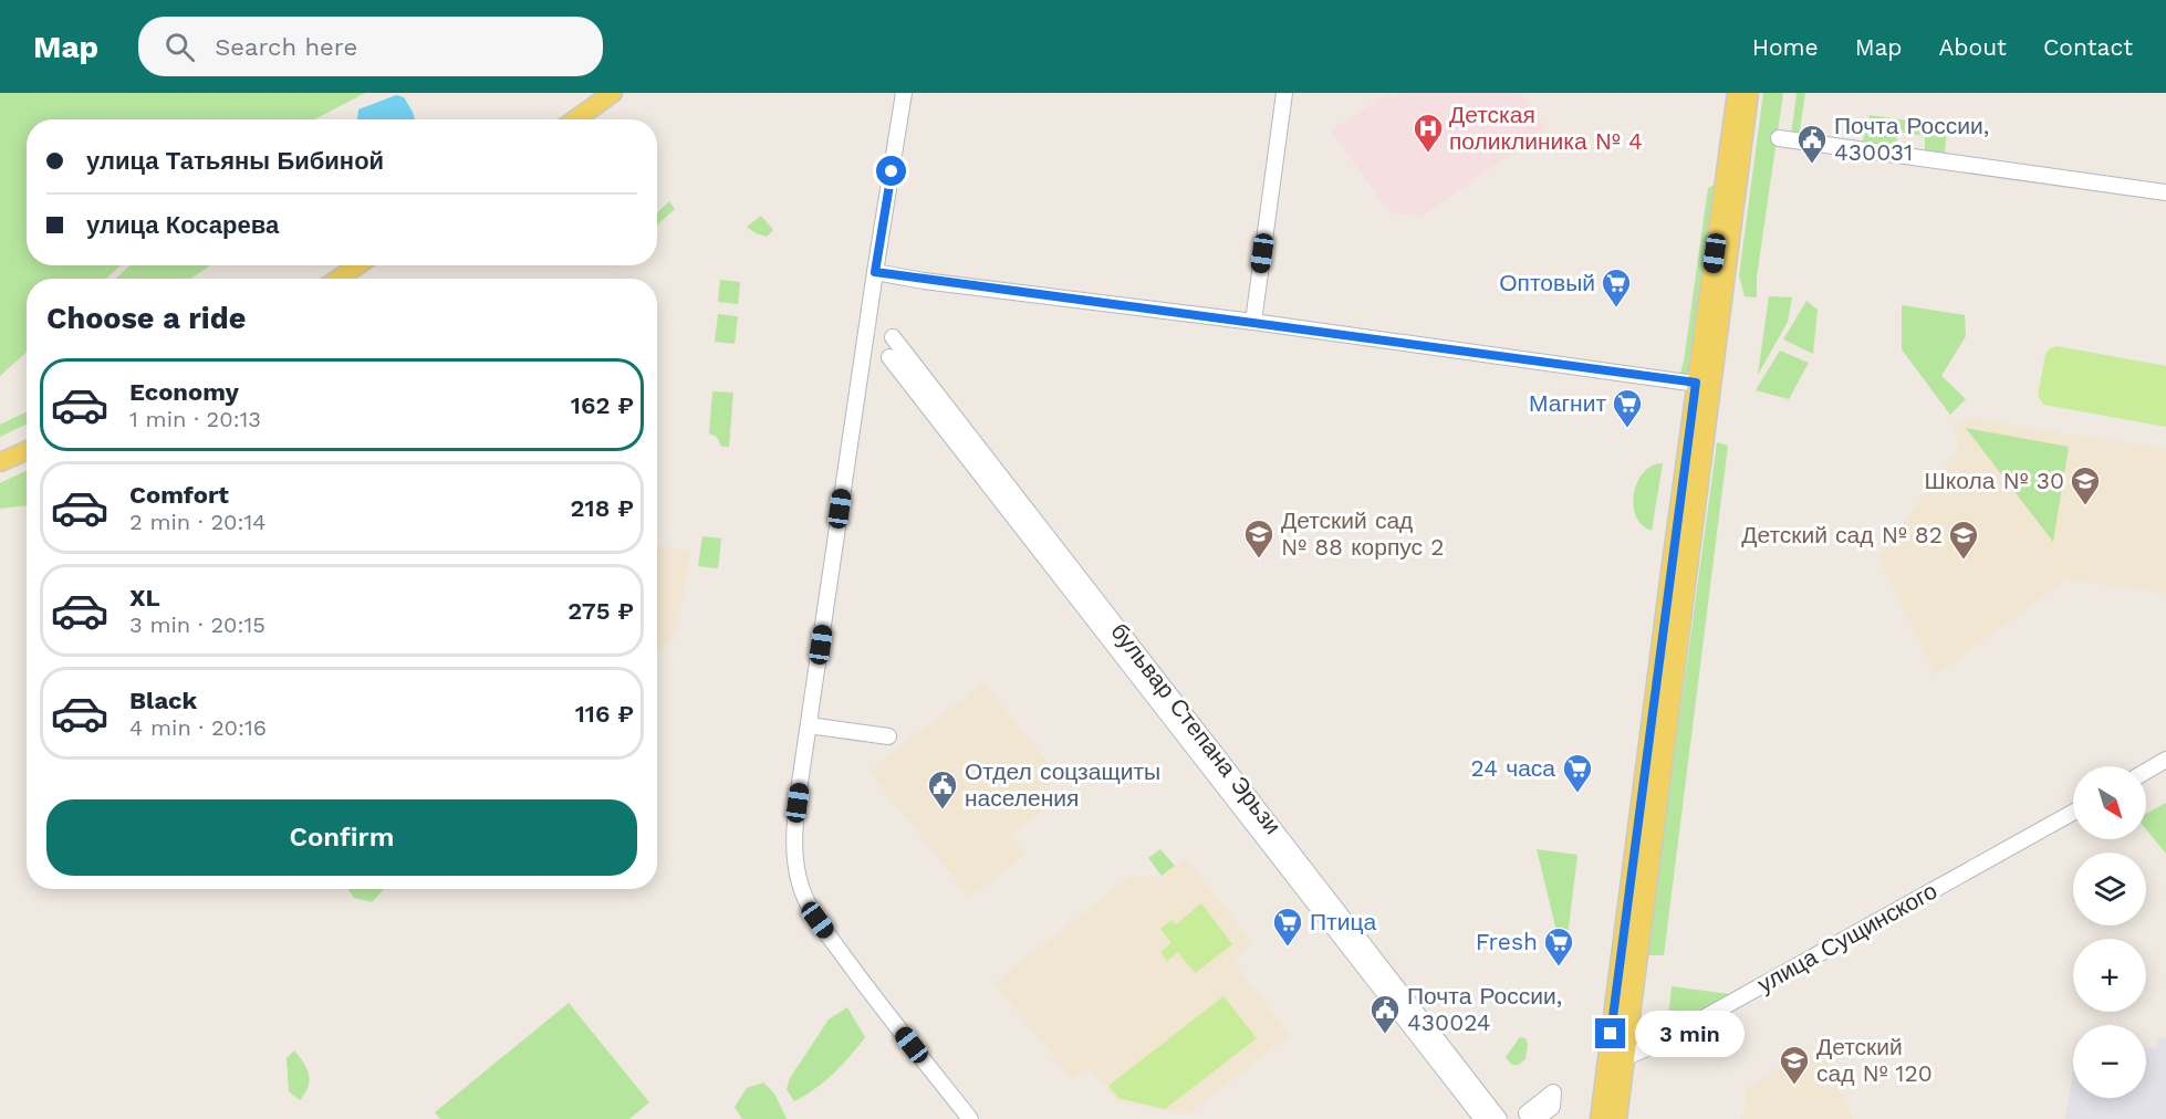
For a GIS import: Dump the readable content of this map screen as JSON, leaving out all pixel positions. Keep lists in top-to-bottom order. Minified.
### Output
{"streets":{"street":["бульвар Степана Эрьзи","улица Сущинского"]},"places":{"hospital":["Детская поликлиника № 4"],"public building":["Почта России, 430031","Отдел соцзащиты населения","Почта России, 430024"],"supermarket":["Оптовый","Магнит","24 часа","Птица","Fresh"],"school or university":["Школа № 30","Детский сад № 88 корпус 2","Детский сад № 82","Детский сад № 120"]},"north":"bottom right","page":{"header":"Map","search":"Search here","nav":["Home","Map","About","Contact"],"banner":["улица Татьяны Бибиной","улица Косарева"],"heading":"Choose a ride","list":[{"name":"Economy","note":"1 min · 20:13","value":"162 ₽"},{"name":"Comfort","note":"2 min · 20:14","value":"218 ₽"},{"name":"XL","note":"3 min · 20:15","value":"275 ₽"},{"name":"Black","note":"4 min · 20:16","value":"116 ₽"}],"map_buttons":["+","−"],"buttons":"Confirm","bubble":"3 min"}}
